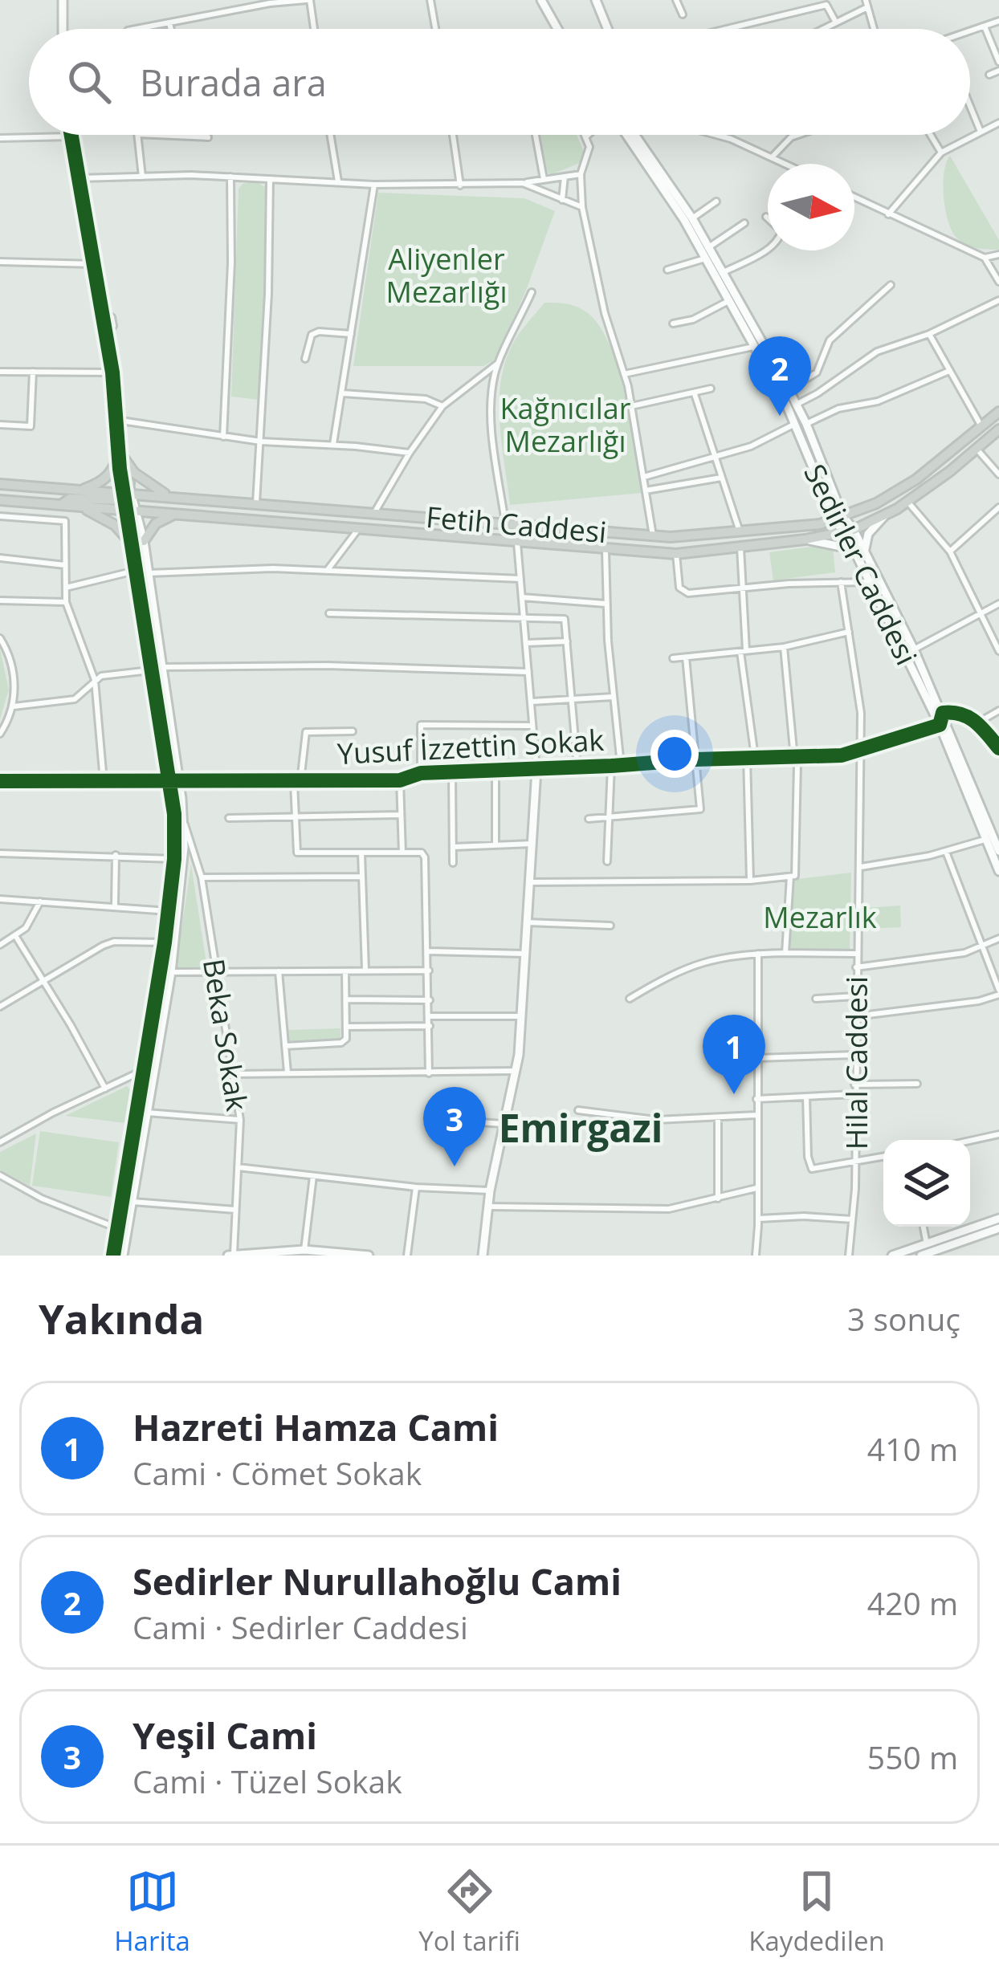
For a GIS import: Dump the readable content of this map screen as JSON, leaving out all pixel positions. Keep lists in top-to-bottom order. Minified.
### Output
{"streets":{"main road":["Fetih Caddesi"],"street":["Sedirler Caddesi","Yusuf İzzettin Sokak","Beka Sokak","Hilal Caddesi"]},"crossings":[["Fetih Caddesi","Sedirler Caddesi"],["Sedirler Caddesi","Yusuf İzzettin Sokak"],["Yusuf İzzettin Sokak","Hilal Caddesi"]],"districts":["Emirgazi"],"parks":["Aliyenler Mezarlığı","Kağnıcılar Mezarlığı","Mezarlık"],"north":"right","page":{"search":"Burada ara","pins":["2","1","3"],"heading":["Yakında","3 sonuç"],"list":[{"mark":"1","name":"Hazreti Hamza Cami","note":"Cami · Cömet Sokak","value":"410 m"},{"mark":"2","name":"Sedirler Nurullahoğlu Cami","note":"Cami · Sedirler Caddesi","value":"420 m"},{"mark":"3","name":"Yeşil Cami","note":"Cami · Tüzel Sokak","value":"550 m"}],"nav":["Harita","Yol tarifi","Kaydedilen"]}}
